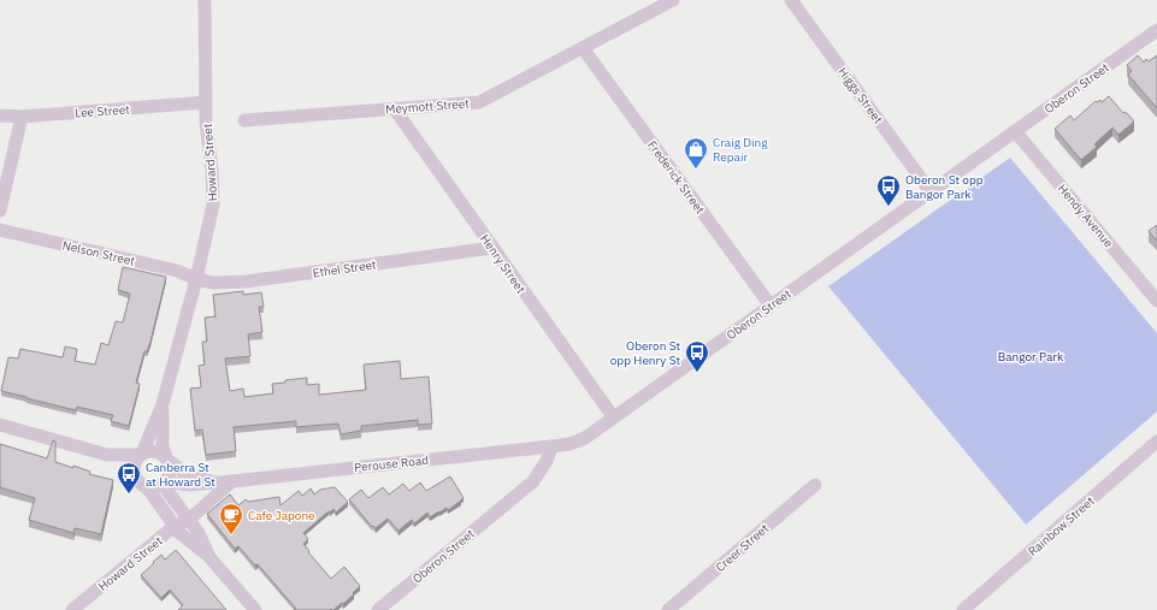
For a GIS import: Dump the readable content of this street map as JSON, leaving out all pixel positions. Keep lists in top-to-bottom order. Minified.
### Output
{"streets":{"street":["Oberon Street","Higgs Street","Meymott Street","Lee Street","Howard Street","Frederick Street","Hendy Avenue","Nelson Street","Henry Street","Ethel Street","Perouse Road","Rainbow Street","Creer Street"]},"crossings":[["Oberon Street","Higgs Street"],["Oberon Street","Frederick Street"],["Oberon Street","Hendy Avenue"],["Oberon Street","Henry Street"],["Oberon Street","Perouse Road"],["Meymott Street","Frederick Street"],["Meymott Street","Henry Street"],["Lee Street","Howard Street"],["Howard Street","Nelson Street"],["Howard Street","Ethel Street"],["Howard Street","Perouse Road"],["Nelson Street","Ethel Street"],["Henry Street","Ethel Street"]],"parks":["Bangor Park"],"places":{"shop":["Craig Ding Repair"],"bus stop":["Oberon St opp Bangor Park","Oberon St opp Henry St","Canberra St at Howard St"],"cafe":["Cafe Japone"]}}
